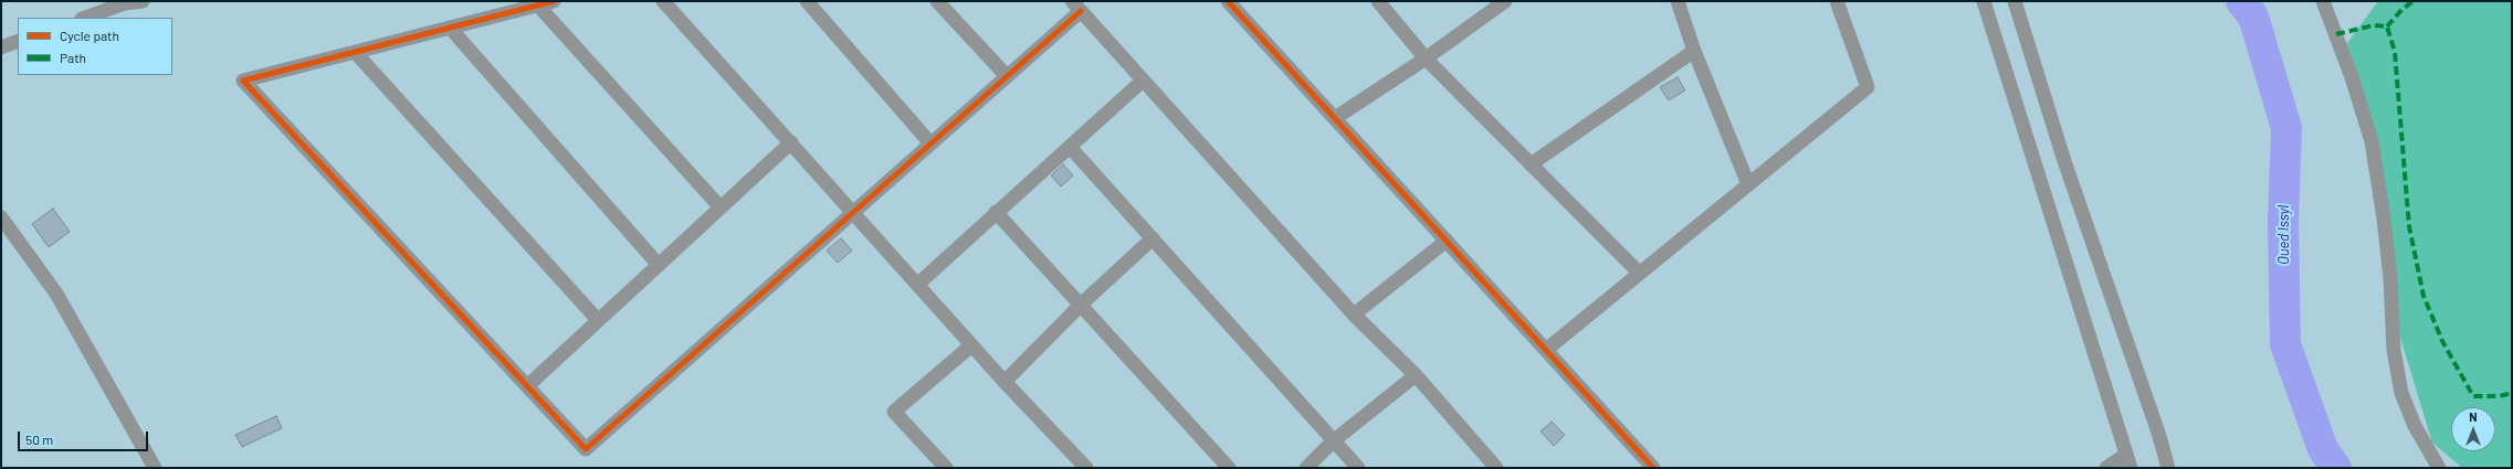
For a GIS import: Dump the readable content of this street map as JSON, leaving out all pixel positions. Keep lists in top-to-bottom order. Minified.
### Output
{"water":["Oued Issyl"],"legend":["Cycle path","Path"],"scale_bar":"50 m","north":"top"}
